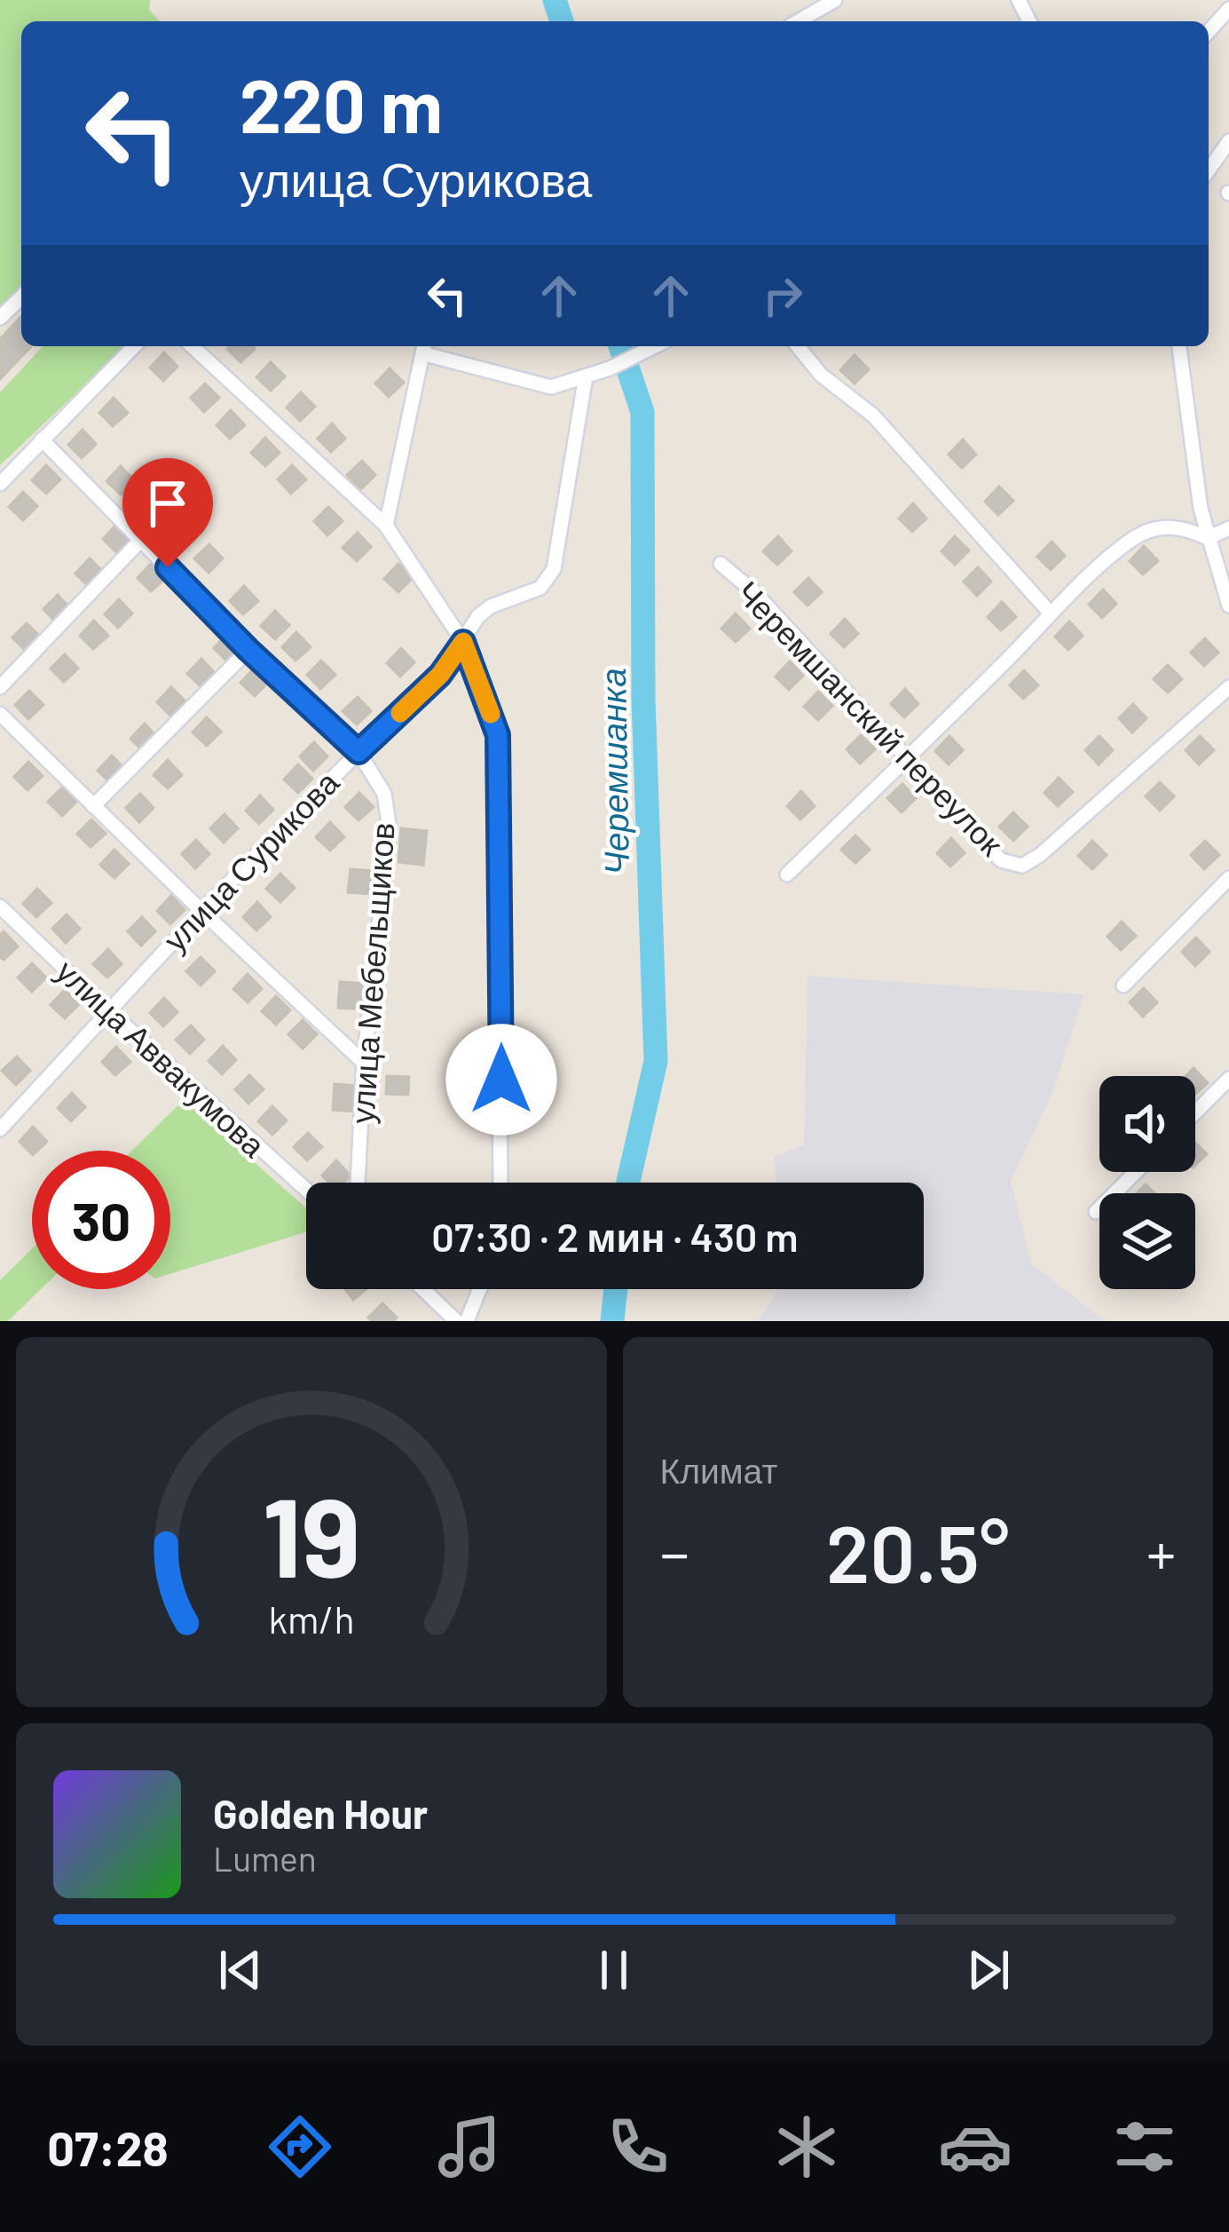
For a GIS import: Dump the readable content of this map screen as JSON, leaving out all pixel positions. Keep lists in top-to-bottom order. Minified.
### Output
{"streets":{"street":["Черемшанский переулок","улица Сурикова","улица Мебельщиков","улица Аввакумова"]},"crossings":[["улица Сурикова","улица Мебельщиков"],["улица Сурикова","улица Аввакумова"]],"water":["Черемшанка"],"page":{"turn":["220 m","улица Сурикова"],"limit":"30","trip":"07:30 · 2 мин · 430 m","tile":"Климат","heat":["−","20.5°","+"],"song":["Golden Hour","Lumen"],"tabs":"07:28","gauge":["19","km/h"]}}
